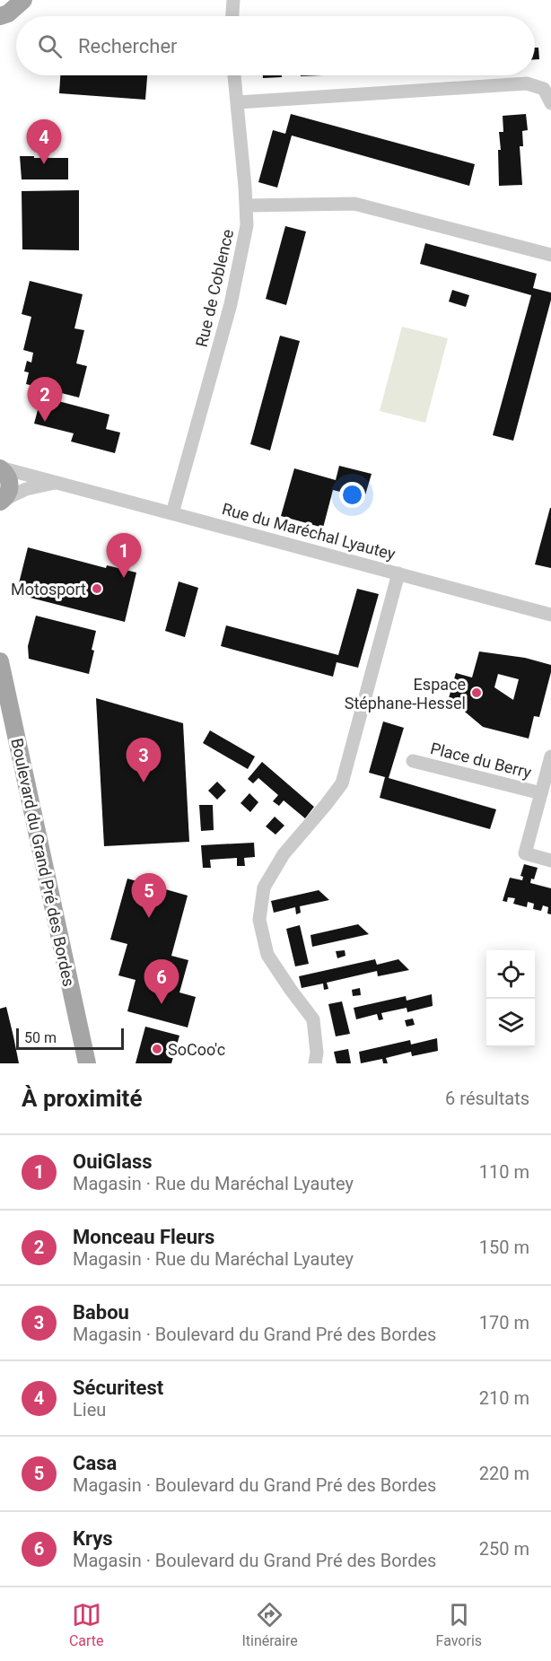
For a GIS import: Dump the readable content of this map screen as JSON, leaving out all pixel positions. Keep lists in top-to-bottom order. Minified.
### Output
{"streets":{"main road":["Boulevard du Grand Pré des Bordes"],"street":["Rue de Coblence","Rue du Maréchal Lyautey","Place du Berry"]},"crossings":[["Rue de Coblence","Rue du Maréchal Lyautey"]],"places":["Motosport","Espace Stéphane-Hessel","SoCoo'c"],"scale_bar":"50 m","page":{"search":"Rechercher","pins":["4","2","1","3","5","6"],"scale":"50 m","heading":["À proximité","6 résultats"],"list":[{"mark":"1","name":"OuiGlass","note":"Magasin · Rue du Maréchal Lyautey","value":"110 m"},{"mark":"2","name":"Monceau Fleurs","note":"Magasin · Rue du Maréchal Lyautey","value":"150 m"},{"mark":"3","name":"Babou","note":"Magasin · Boulevard du Grand Pré des Bordes","value":"170 m"},{"mark":"4","name":"Sécuritest","note":"Lieu","value":"210 m"},{"mark":"5","name":"Casa","note":"Magasin · Boulevard du Grand Pré des Bordes","value":"220 m"},{"mark":"6","name":"Krys","note":"Magasin · Boulevard du Grand Pré des Bordes","value":"250 m"}],"nav":["Carte","Itinéraire","Favoris"]}}
